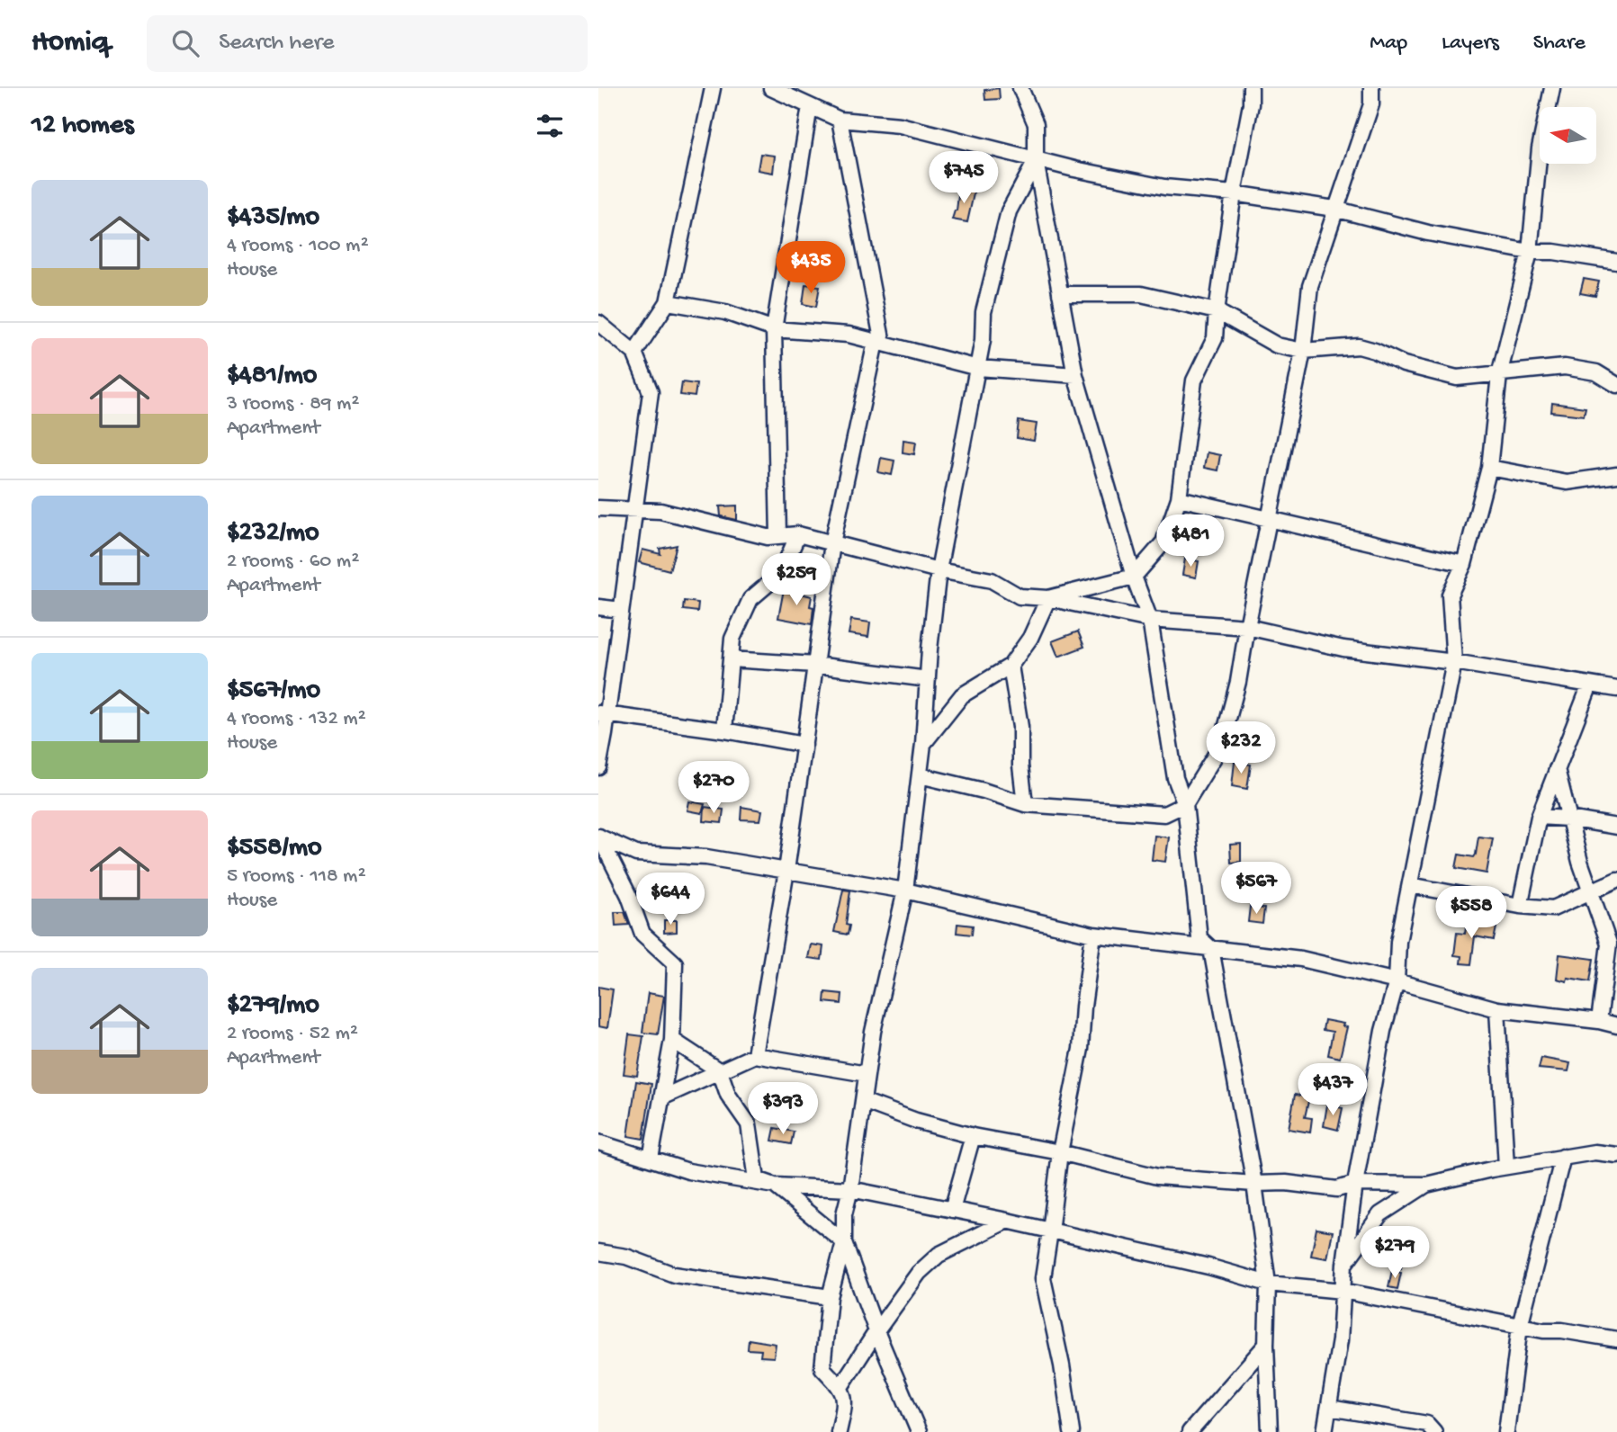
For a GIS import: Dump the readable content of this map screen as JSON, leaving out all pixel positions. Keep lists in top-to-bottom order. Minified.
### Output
{"north":"left","page":{"header":"Homiq","search":"Search here","nav":["Map","Layers","Share"],"heading":"12 homes","price":["$745","$435","$481","$259","$232","$270","$567","$644","$558","$437","$393","$279"],"list":[{"name":"$435/mo","note":"4 rooms · 100 m² · House"},{"name":"$481/mo","note":"3 rooms · 89 m² · Apartment"},{"name":"$232/mo","note":"2 rooms · 60 m² · Apartment"},{"name":"$567/mo","note":"4 rooms · 132 m² · House"},{"name":"$558/mo","note":"5 rooms · 118 m² · House"},{"name":"$279/mo","note":"2 rooms · 52 m² · Apartment"}]}}
